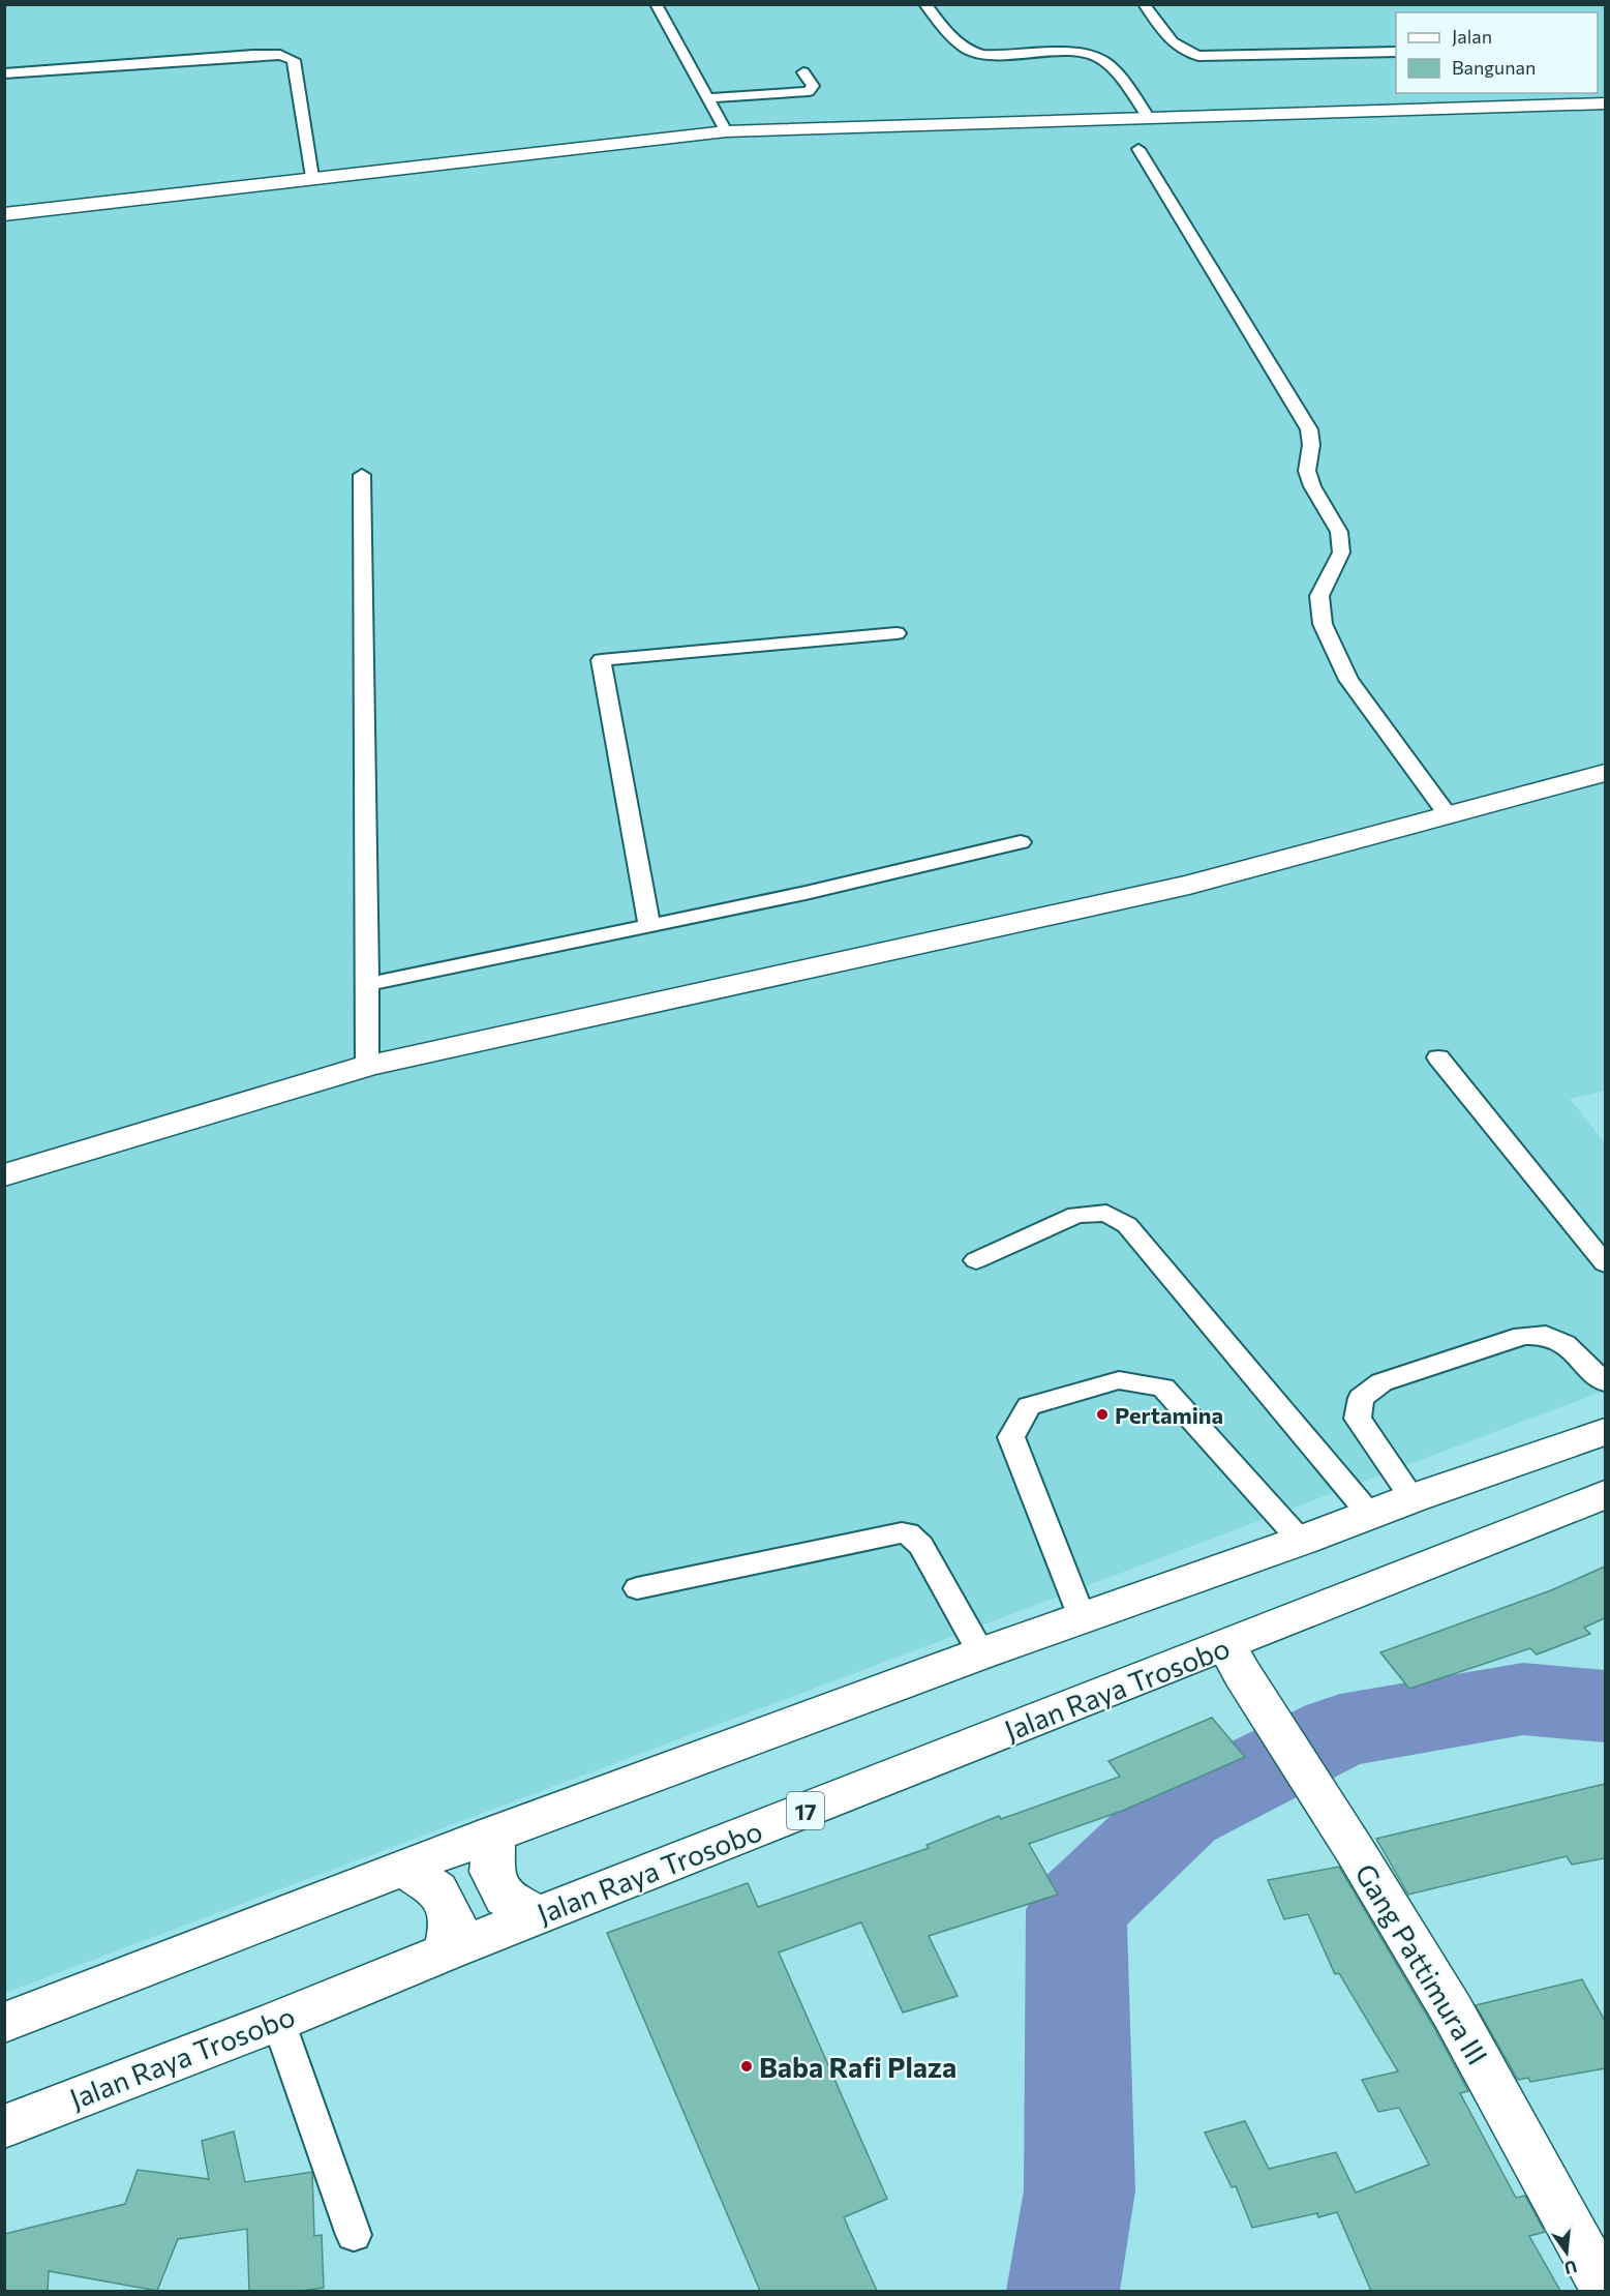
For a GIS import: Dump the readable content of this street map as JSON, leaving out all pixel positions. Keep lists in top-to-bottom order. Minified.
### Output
{"streets":{"main road":["Jalan Raya Trosobo","17","Gang Pattimura III"]},"crossings":[["Jalan Raya Trosobo","Gang Pattimura III"]],"places":["Pertamina","Baba Rafi Plaza"],"legend":["Jalan","Bangunan"],"north":"bottom"}
